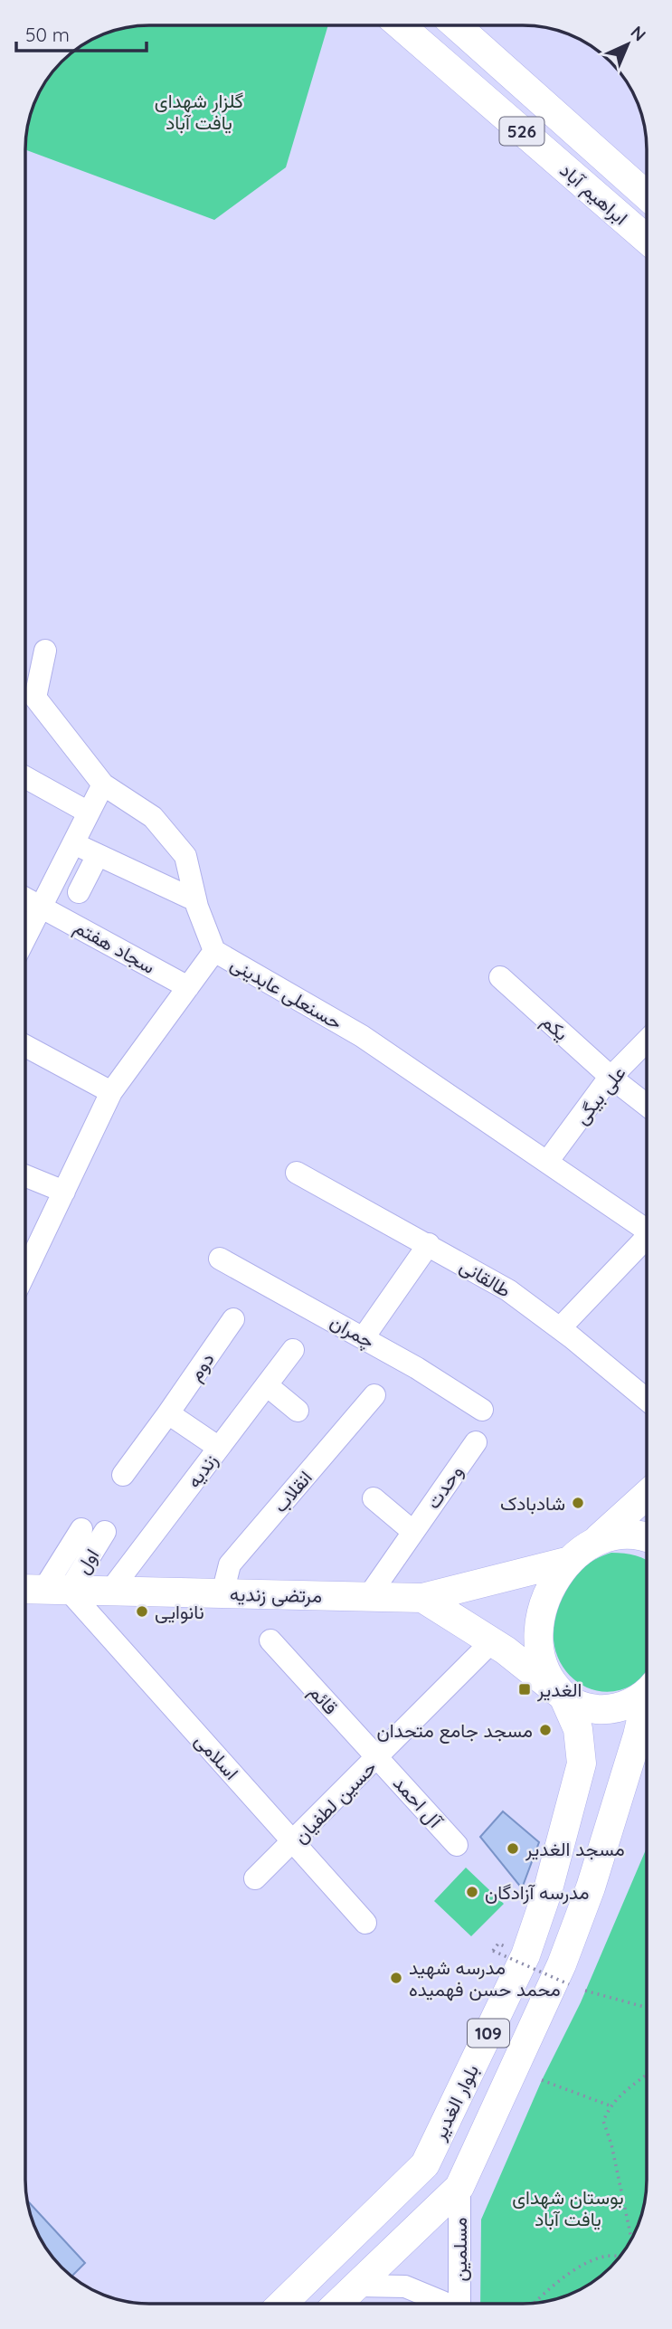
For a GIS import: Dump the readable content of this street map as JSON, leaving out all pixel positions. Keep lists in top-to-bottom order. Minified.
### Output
{"streets":{"main road":["526","ابراهیم آباد","مرتضی زندیه","109","بلوار الغدیر"],"street":["سجاد هفتم","حسنعلی عابدینی","یکم","علی بیگی","طالقانی","چمران","دوم","زندیه","وحدت","انقلاب","اول","قائم","اسلامی","حسین لطفیان","آل احمد","مسلمین"]},"crossings":[["سجاد هفتم","حسنعلی عابدینی"],["حسنعلی عابدینی","علی بیگی"],["یکم","علی بیگی"],["زندیه","مرتضی زندیه"],["وحدت","مرتضی زندیه"],["انقلاب","مرتضی زندیه"],["اول","مرتضی زندیه"],["اول","اسلامی"],["مرتضی زندیه","اسلامی"],["مرتضی زندیه","بلوار الغدیر"],["قائم","حسین لطفیان"],["قائم","آل احمد"],["اسلامی","حسین لطفیان"],["حسین لطفیان","آل احمد"],["بلوار الغدیر","مسلمین"]],"parks":["گلزار شهدای یافت آباد","بوستان شهدای یافت آباد"],"places":{"other":["شادبادک","نانوایی","مسجد جامع متحدان","مسجد الغدیر","مدرسه آزادگان","مدرسه شهید محمد حسن فهمیده"],"transit":["الغدیر"]},"scale_bar":"50 m","north":"top right"}
